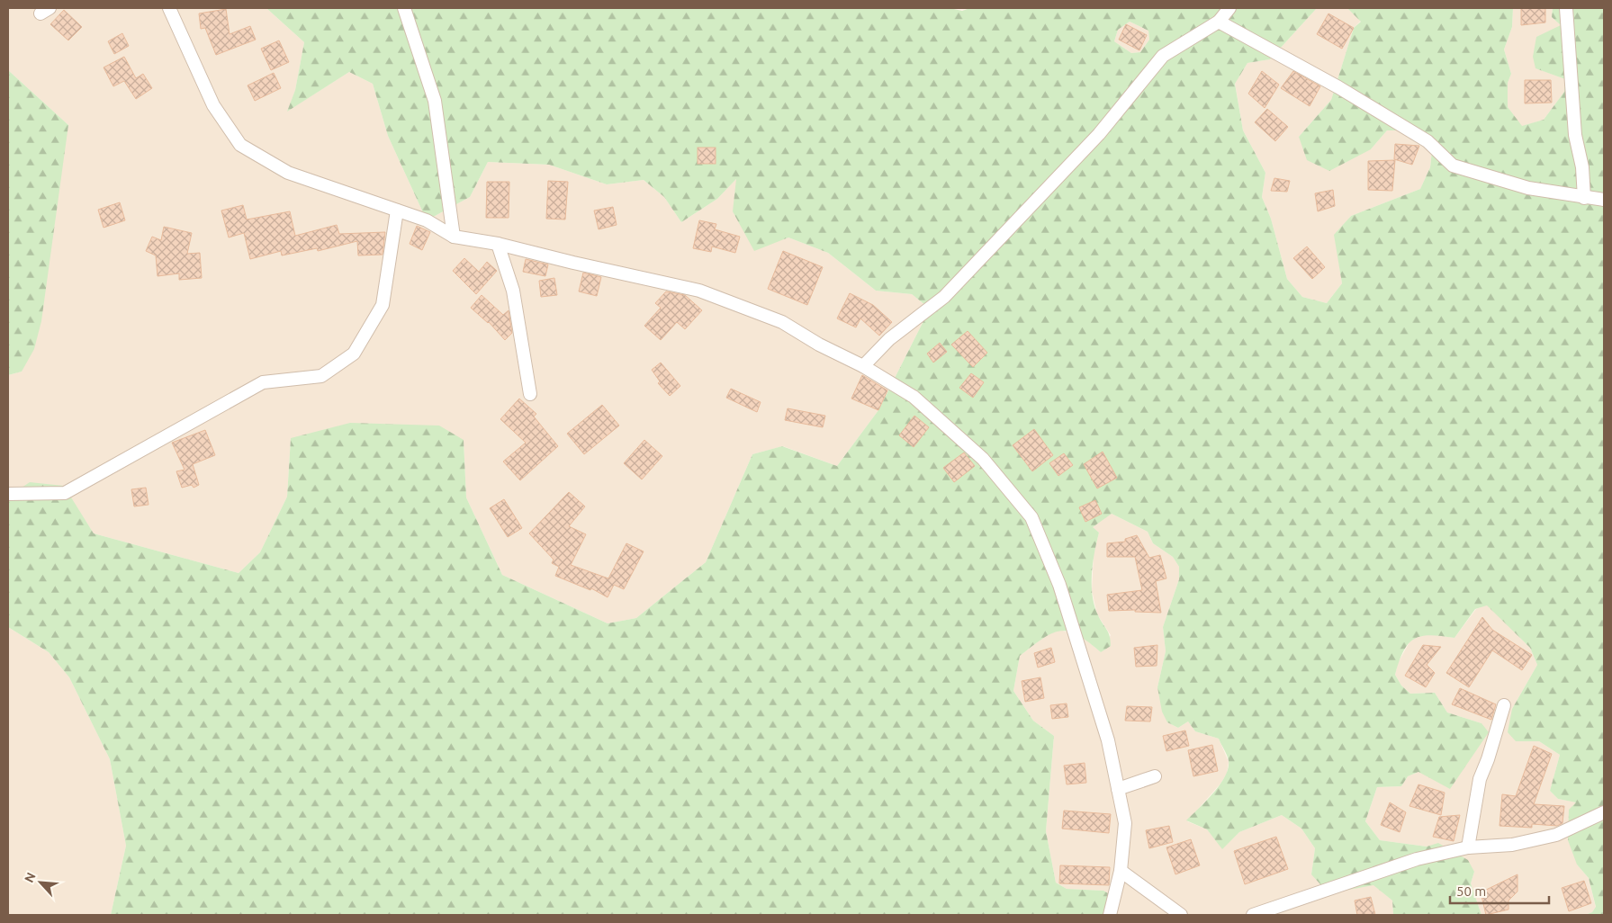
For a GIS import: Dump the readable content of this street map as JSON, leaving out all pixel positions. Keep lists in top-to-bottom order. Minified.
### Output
{"scale_bar":"50 m","north":"top left"}
